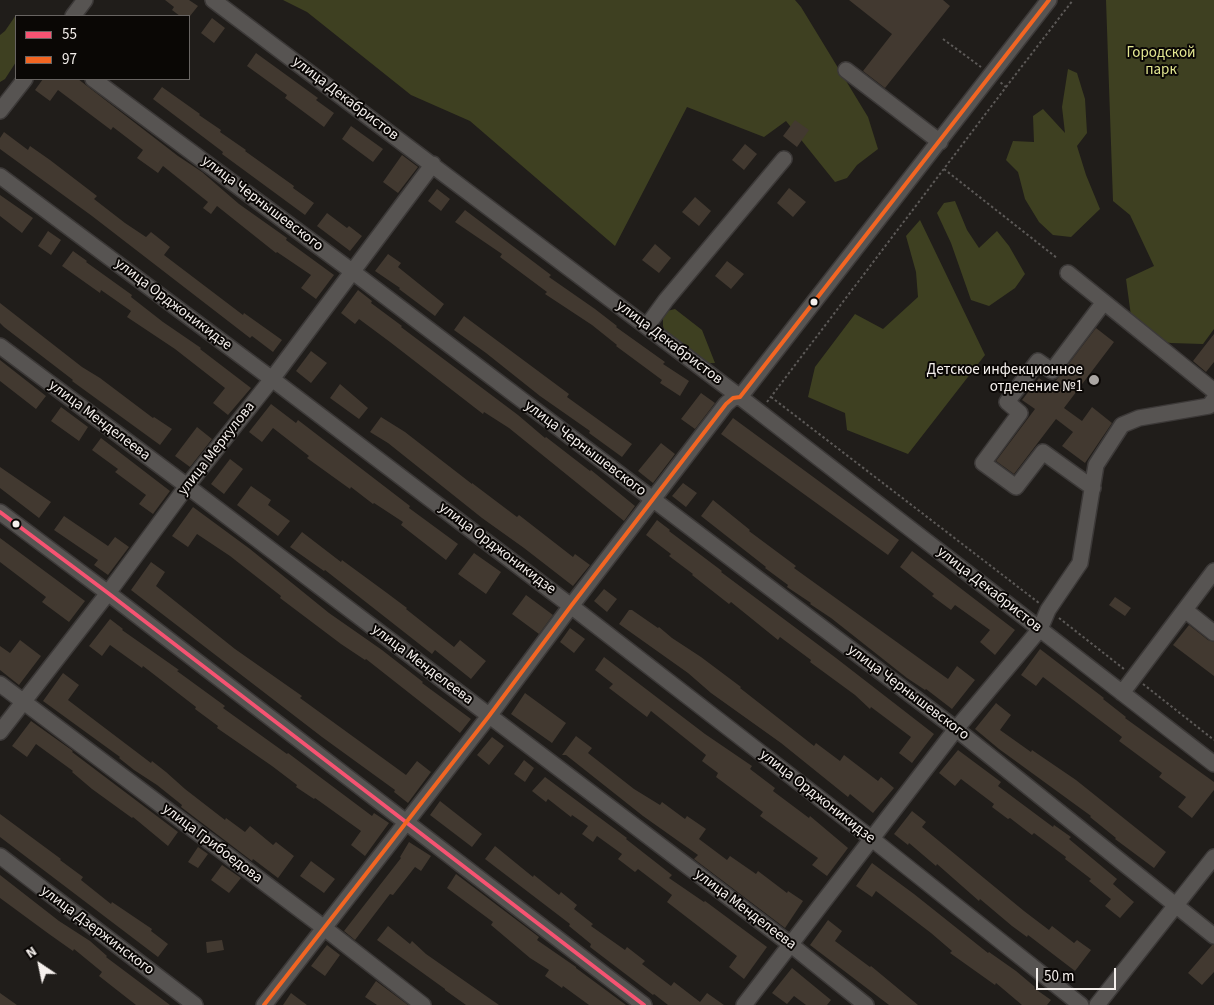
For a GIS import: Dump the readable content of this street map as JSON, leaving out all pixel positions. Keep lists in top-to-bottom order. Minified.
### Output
{"streets":{"street":["улица Декабристов","улица Чернышевского","улица Орджоникидзе","улица Менделеева","улица Меркулова","улица Грибоедова","улица Дзержинского"]},"crossings":[["улица Декабристов","улица Меркулова"],["улица Чернышевского","улица Меркулова"],["улица Орджоникидзе","улица Меркулова"],["улица Менделеева","улица Меркулова"],["улица Меркулова","улица Грибоедова"]],"parks":["Городской парк"],"places":["Детское инфекционное отделение №1"],"lines":["transit line 97","transit line 55"],"legend":["55","97"],"scale_bar":"50 m","north":"top left"}
